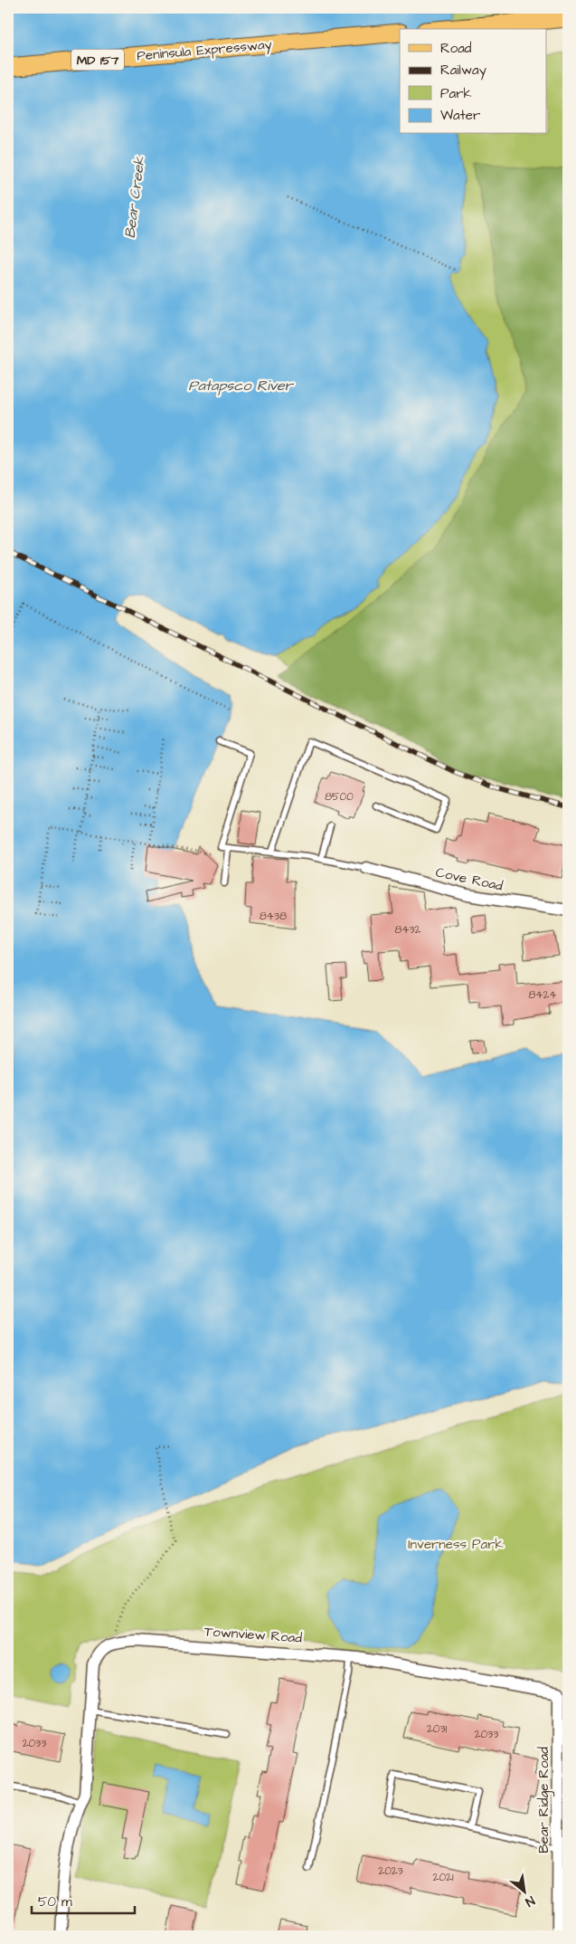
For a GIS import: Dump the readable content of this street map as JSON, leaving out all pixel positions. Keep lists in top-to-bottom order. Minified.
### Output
{"streets":{"main road":["Peninsula Expressway","MD 157"],"street":["Cove Road","Townview Road","Bear Ridge Road"]},"crossings":[["Townview Road","Bear Ridge Road"]],"water":["Bear Creek","Patapsco River"],"parks":["Inverness Park"],"house_numbers":["8500","8438","8432","8424","2031","2033","2033","2023","2021"],"legend":["Road","Railway","Park","Water"],"scale_bar":"50 m","north":"bottom right"}
